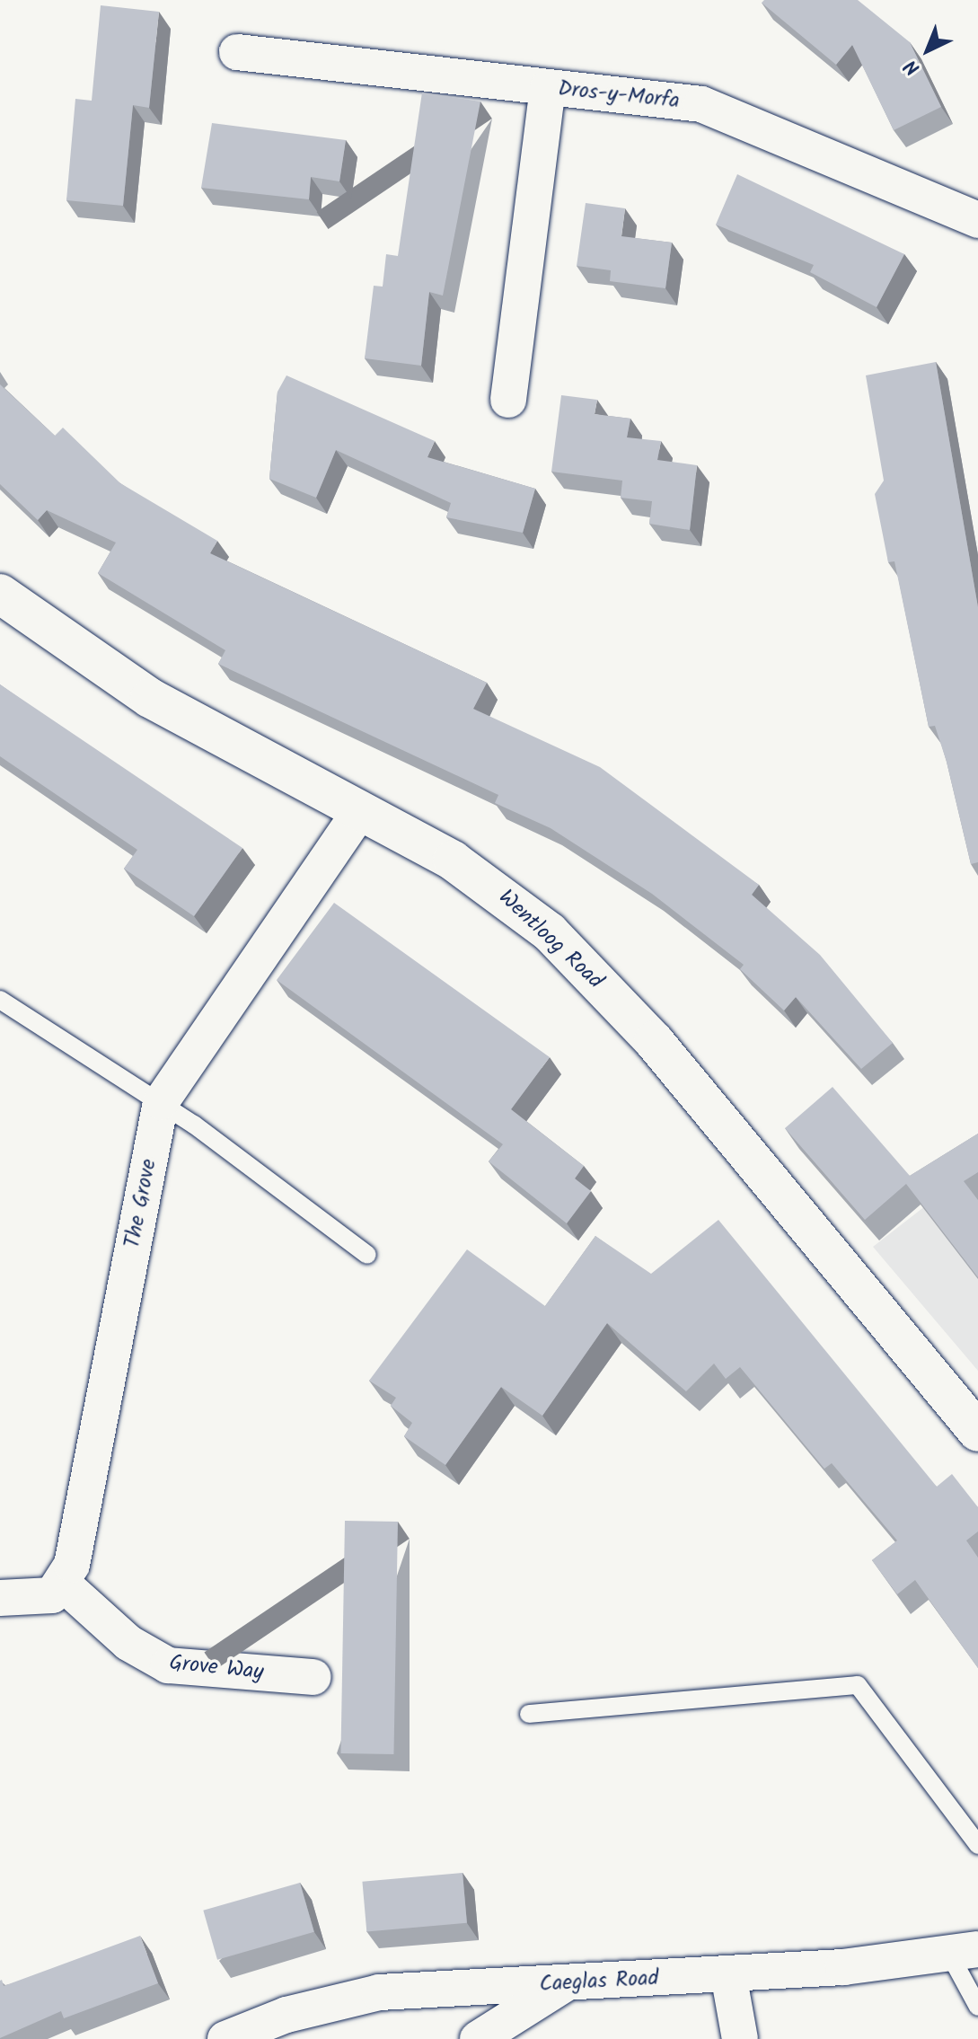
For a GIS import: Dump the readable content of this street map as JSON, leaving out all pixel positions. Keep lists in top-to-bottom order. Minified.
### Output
{"streets":{"main road":["Wentloog Road"],"street":["Dros-y-Morfa","The Grove","Grove Way","Caeglas Road"]},"crossings":[["Wentloog Road","The Grove"],["The Grove","Grove Way"]],"north":"bottom left"}
